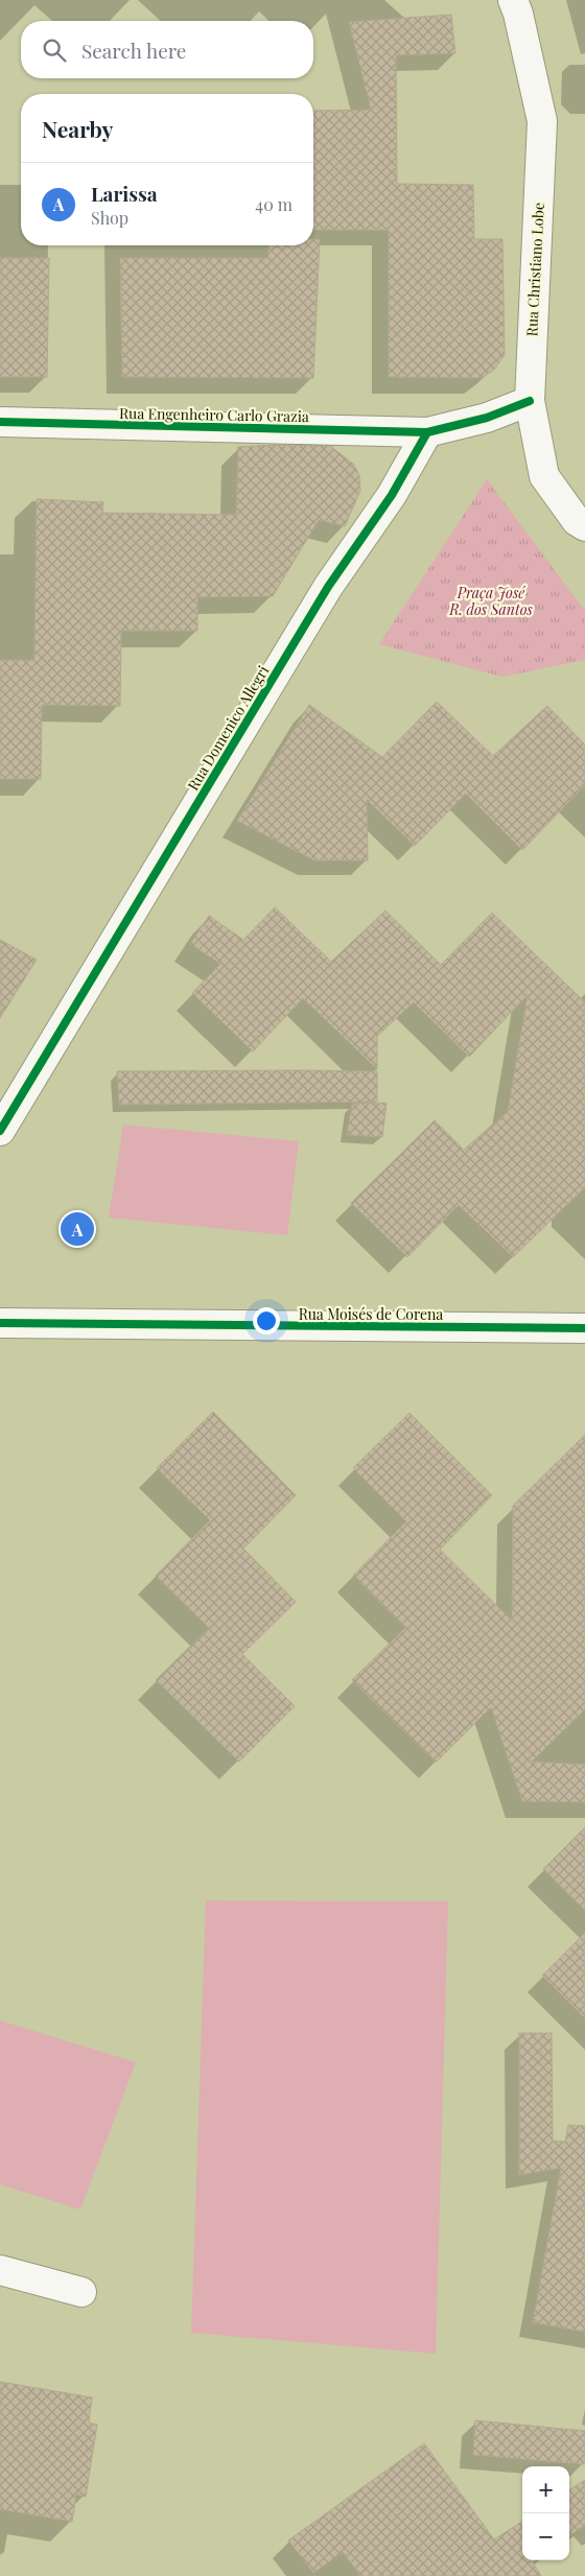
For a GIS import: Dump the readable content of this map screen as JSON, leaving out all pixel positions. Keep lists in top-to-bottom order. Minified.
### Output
{"streets":{"street":["Rua Christiano Lobe","Rua Engenheiro Carlo Grazia","Rua Domenico Allegri","Rua Moisés de Corena"]},"crossings":[["Rua Engenheiro Carlo Grazia","Rua Domenico Allegri"]],"parks":["Praça José R. dos Santos"],"page":{"search":"Search here","heading":"Nearby","list":[{"mark":"A","name":"Larissa","note":"Shop","value":"40 m"}],"pins":"A","map_buttons":["+","−"]}}
